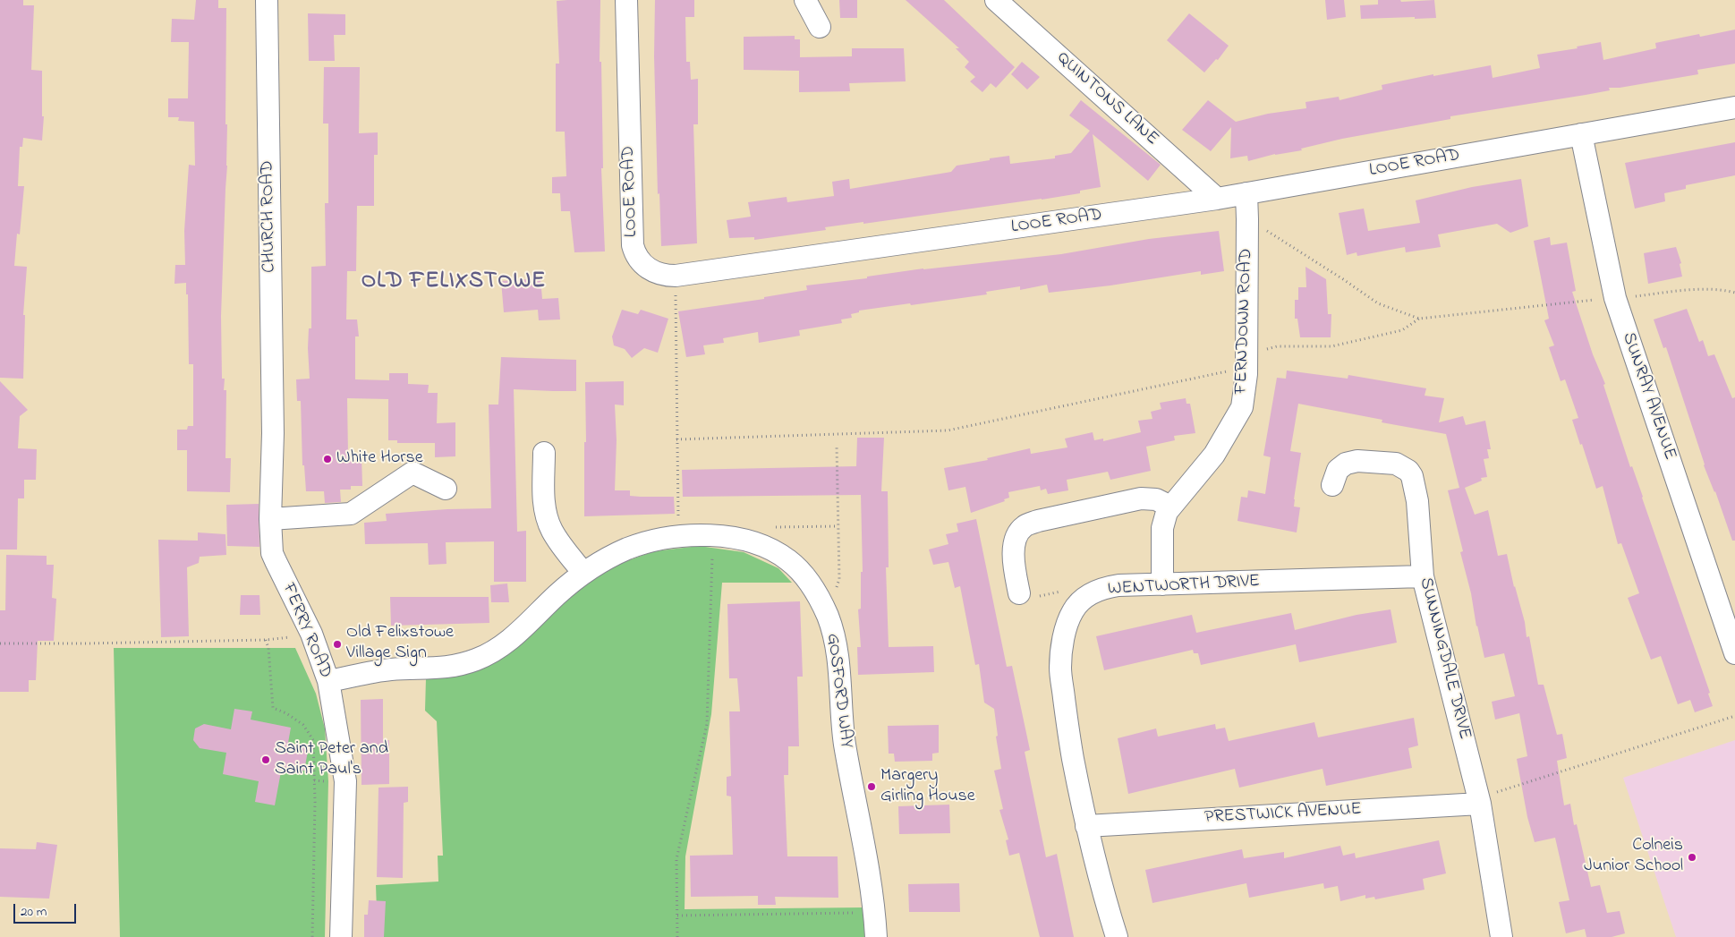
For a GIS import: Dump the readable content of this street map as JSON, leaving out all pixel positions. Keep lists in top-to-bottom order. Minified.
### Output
{"streets":{"street":["QUINTONS LANE","LOOE ROAD","CHURCH ROAD","FERNDOWN ROAD","SUNRAY AVENUE","WENTWORTH DRIVE","FERRY ROAD","SUNNINGDALE DRIVE","GOSFORD WAY","PRESTWICK AVENUE"]},"crossings":[["QUINTONS LANE","LOOE ROAD"],["LOOE ROAD","FERNDOWN ROAD"],["LOOE ROAD","SUNRAY AVENUE"],["CHURCH ROAD","FERRY ROAD"],["FERNDOWN ROAD","WENTWORTH DRIVE"],["WENTWORTH DRIVE","SUNNINGDALE DRIVE"],["WENTWORTH DRIVE","PRESTWICK AVENUE"],["FERRY ROAD","GOSFORD WAY"],["SUNNINGDALE DRIVE","PRESTWICK AVENUE"]],"districts":["OLD FELIXSTOWE"],"places":["White Horse","Old Felixstowe Village Sign","Saint Peter and Saint Paul's","Margery Girling House","Colneis Junior School"],"scale_bar":"20 m"}
